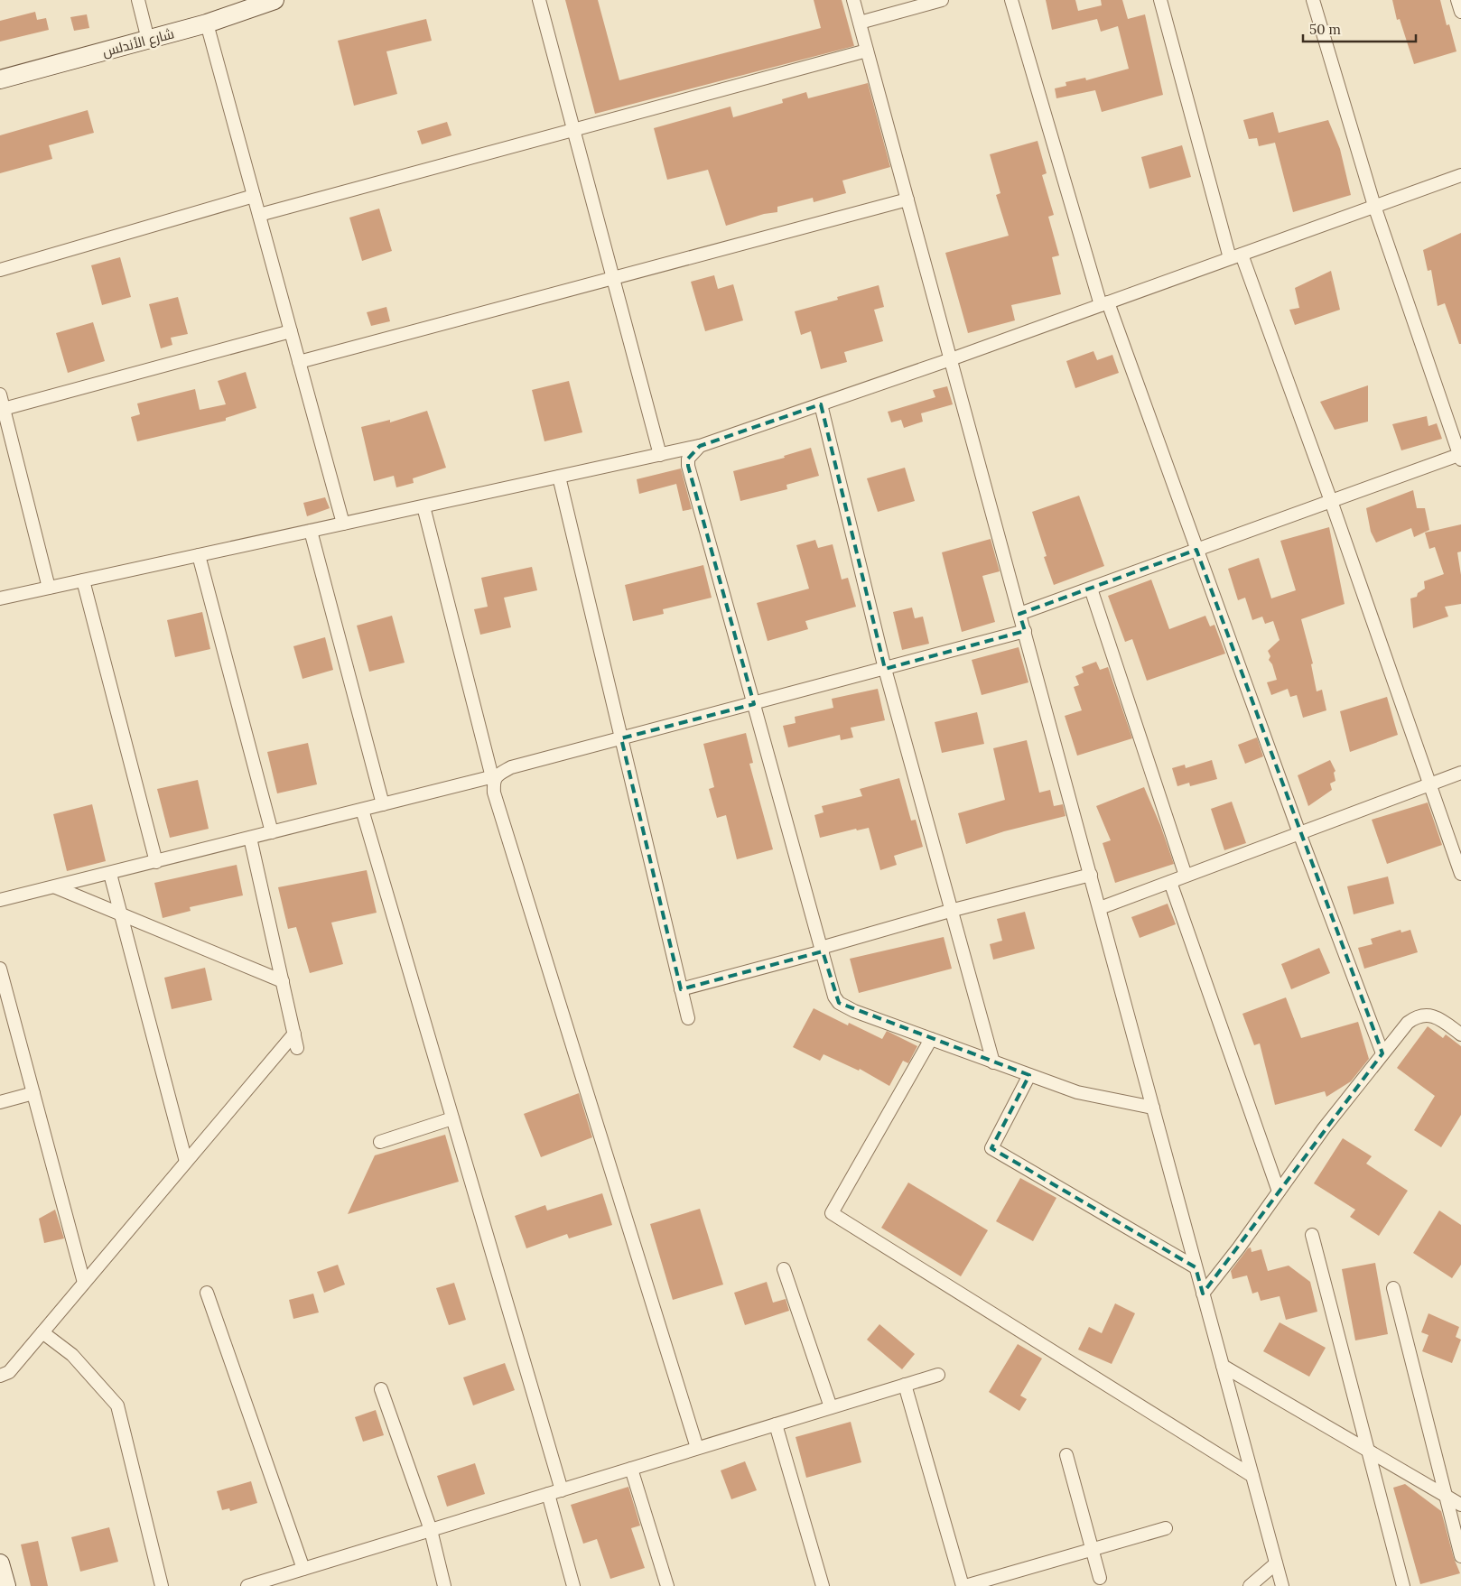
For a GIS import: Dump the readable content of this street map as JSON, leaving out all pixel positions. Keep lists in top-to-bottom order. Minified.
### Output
{"streets":{"main road":["شارع الأندلس"]},"scale_bar":"50 m"}
